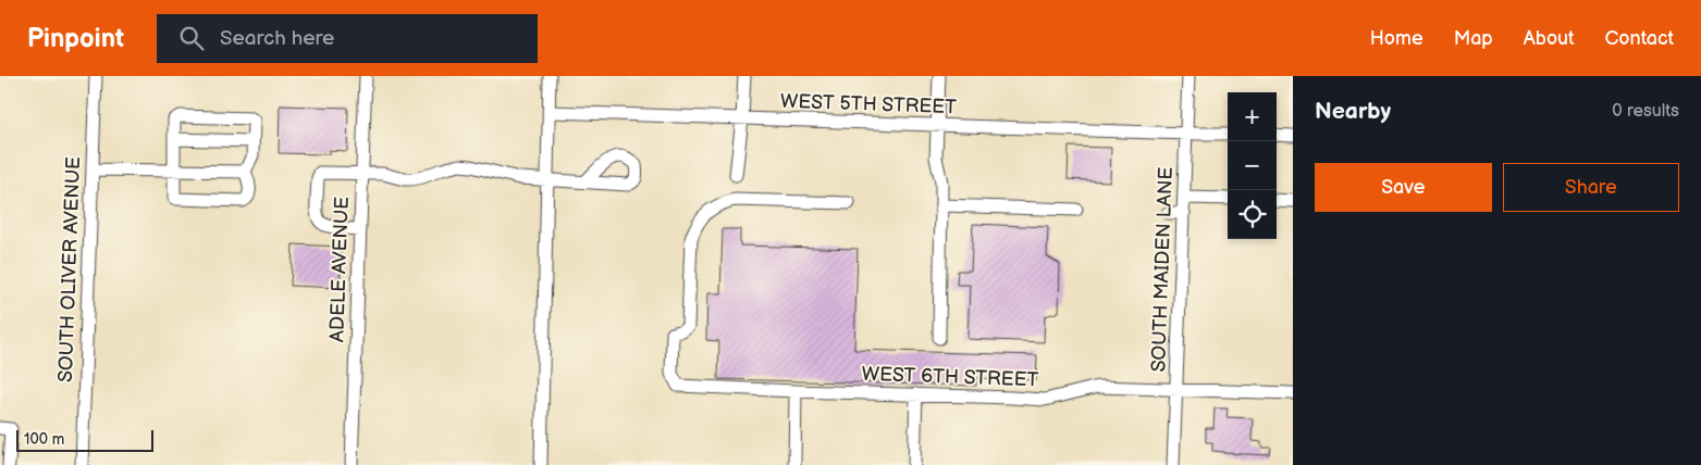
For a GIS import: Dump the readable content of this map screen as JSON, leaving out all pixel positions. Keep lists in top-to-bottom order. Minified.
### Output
{"streets":{"street":["WEST 5TH STREET","SOUTH OLIVER AVENUE","ADELE AVENUE","SOUTH MAIDEN LANE","WEST 6TH STREET"]},"crossings":[["WEST 5TH STREET","SOUTH MAIDEN LANE"],["SOUTH MAIDEN LANE","WEST 6TH STREET"]],"scale_bar":"100 m","page":{"header":"Pinpoint","search":"Search here","nav":["Home","Map","About","Contact"],"heading":["Nearby","0 results"],"map_buttons":["+","−"],"buttons":["Save","Share"],"scale":"100 m"}}
